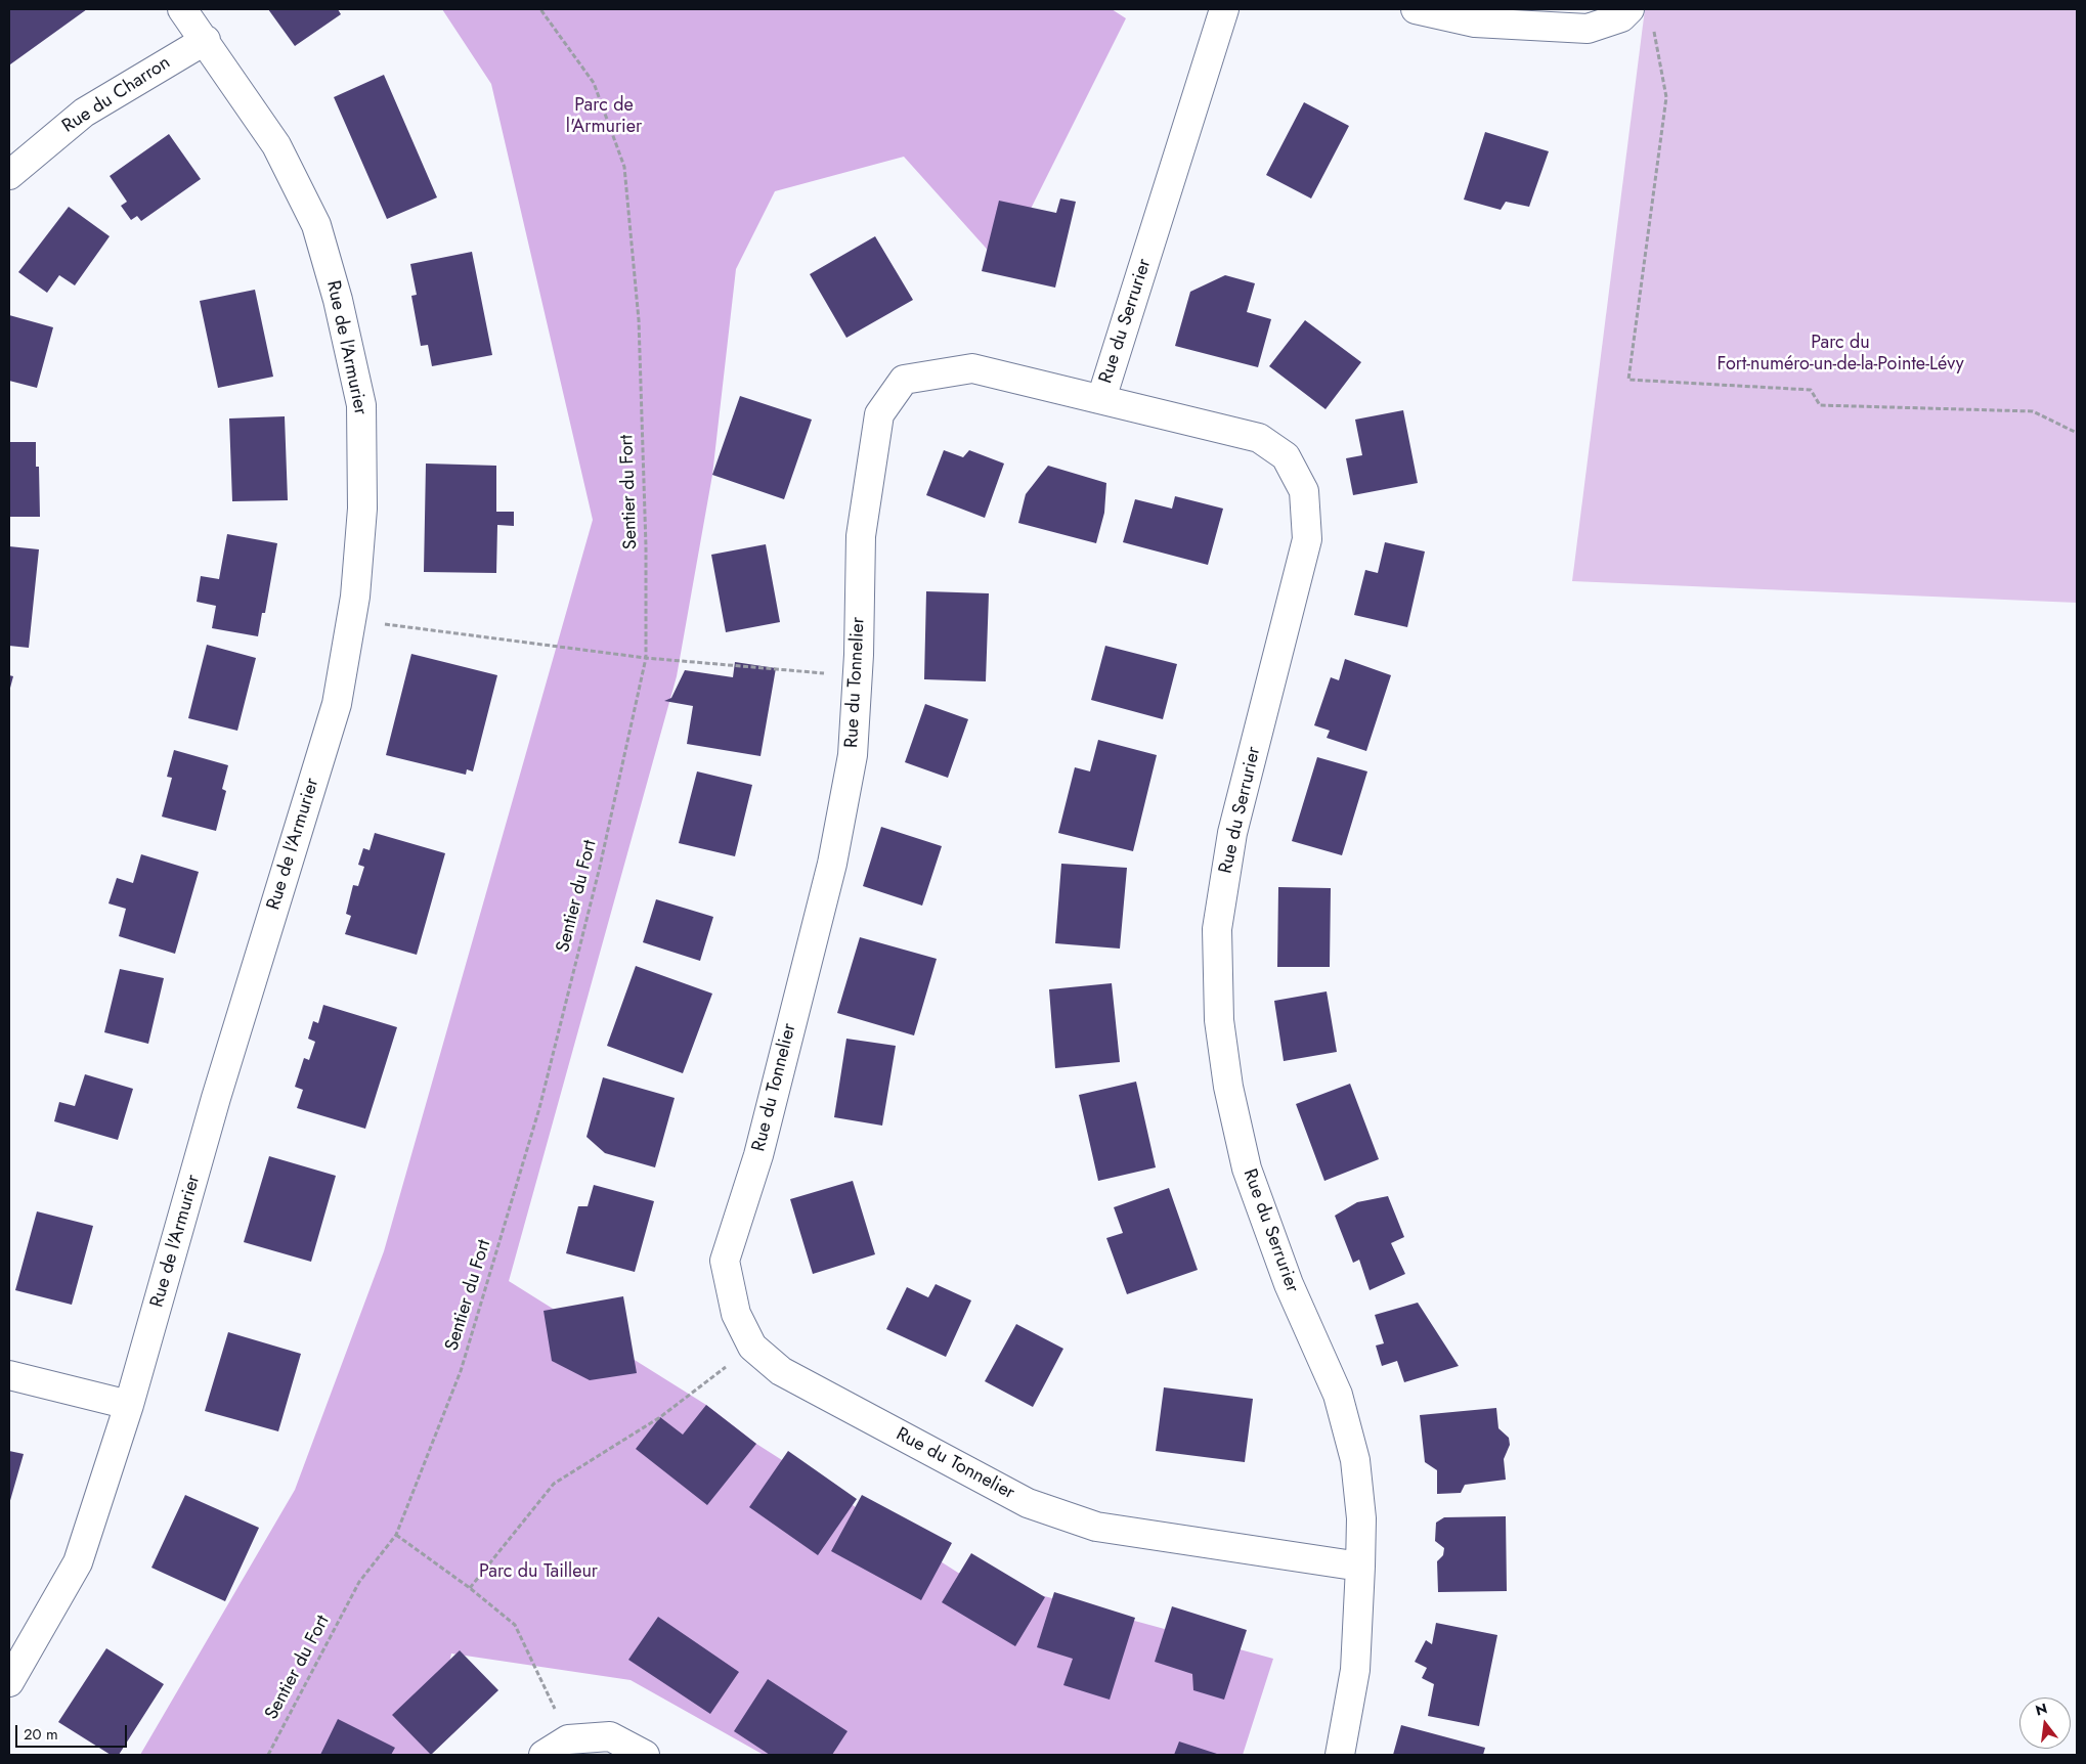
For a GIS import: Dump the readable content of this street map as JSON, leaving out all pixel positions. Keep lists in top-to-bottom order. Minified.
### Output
{"streets":{"street":["Rue du Charron","Rue du Serrurier","Rue de l'Armurier","Rue du Tonnelier"],"path":["Sentier du Fort"]},"crossings":[["Rue du Charron","Rue de l'Armurier"],["Rue du Serrurier","Rue du Tonnelier"]],"parks":["Parc de l'Armurier","Parc du Fort-numéro-un-de-la-Pointe-Lévy","Parc du Tailleur"],"scale_bar":"20 m","north":"top"}
